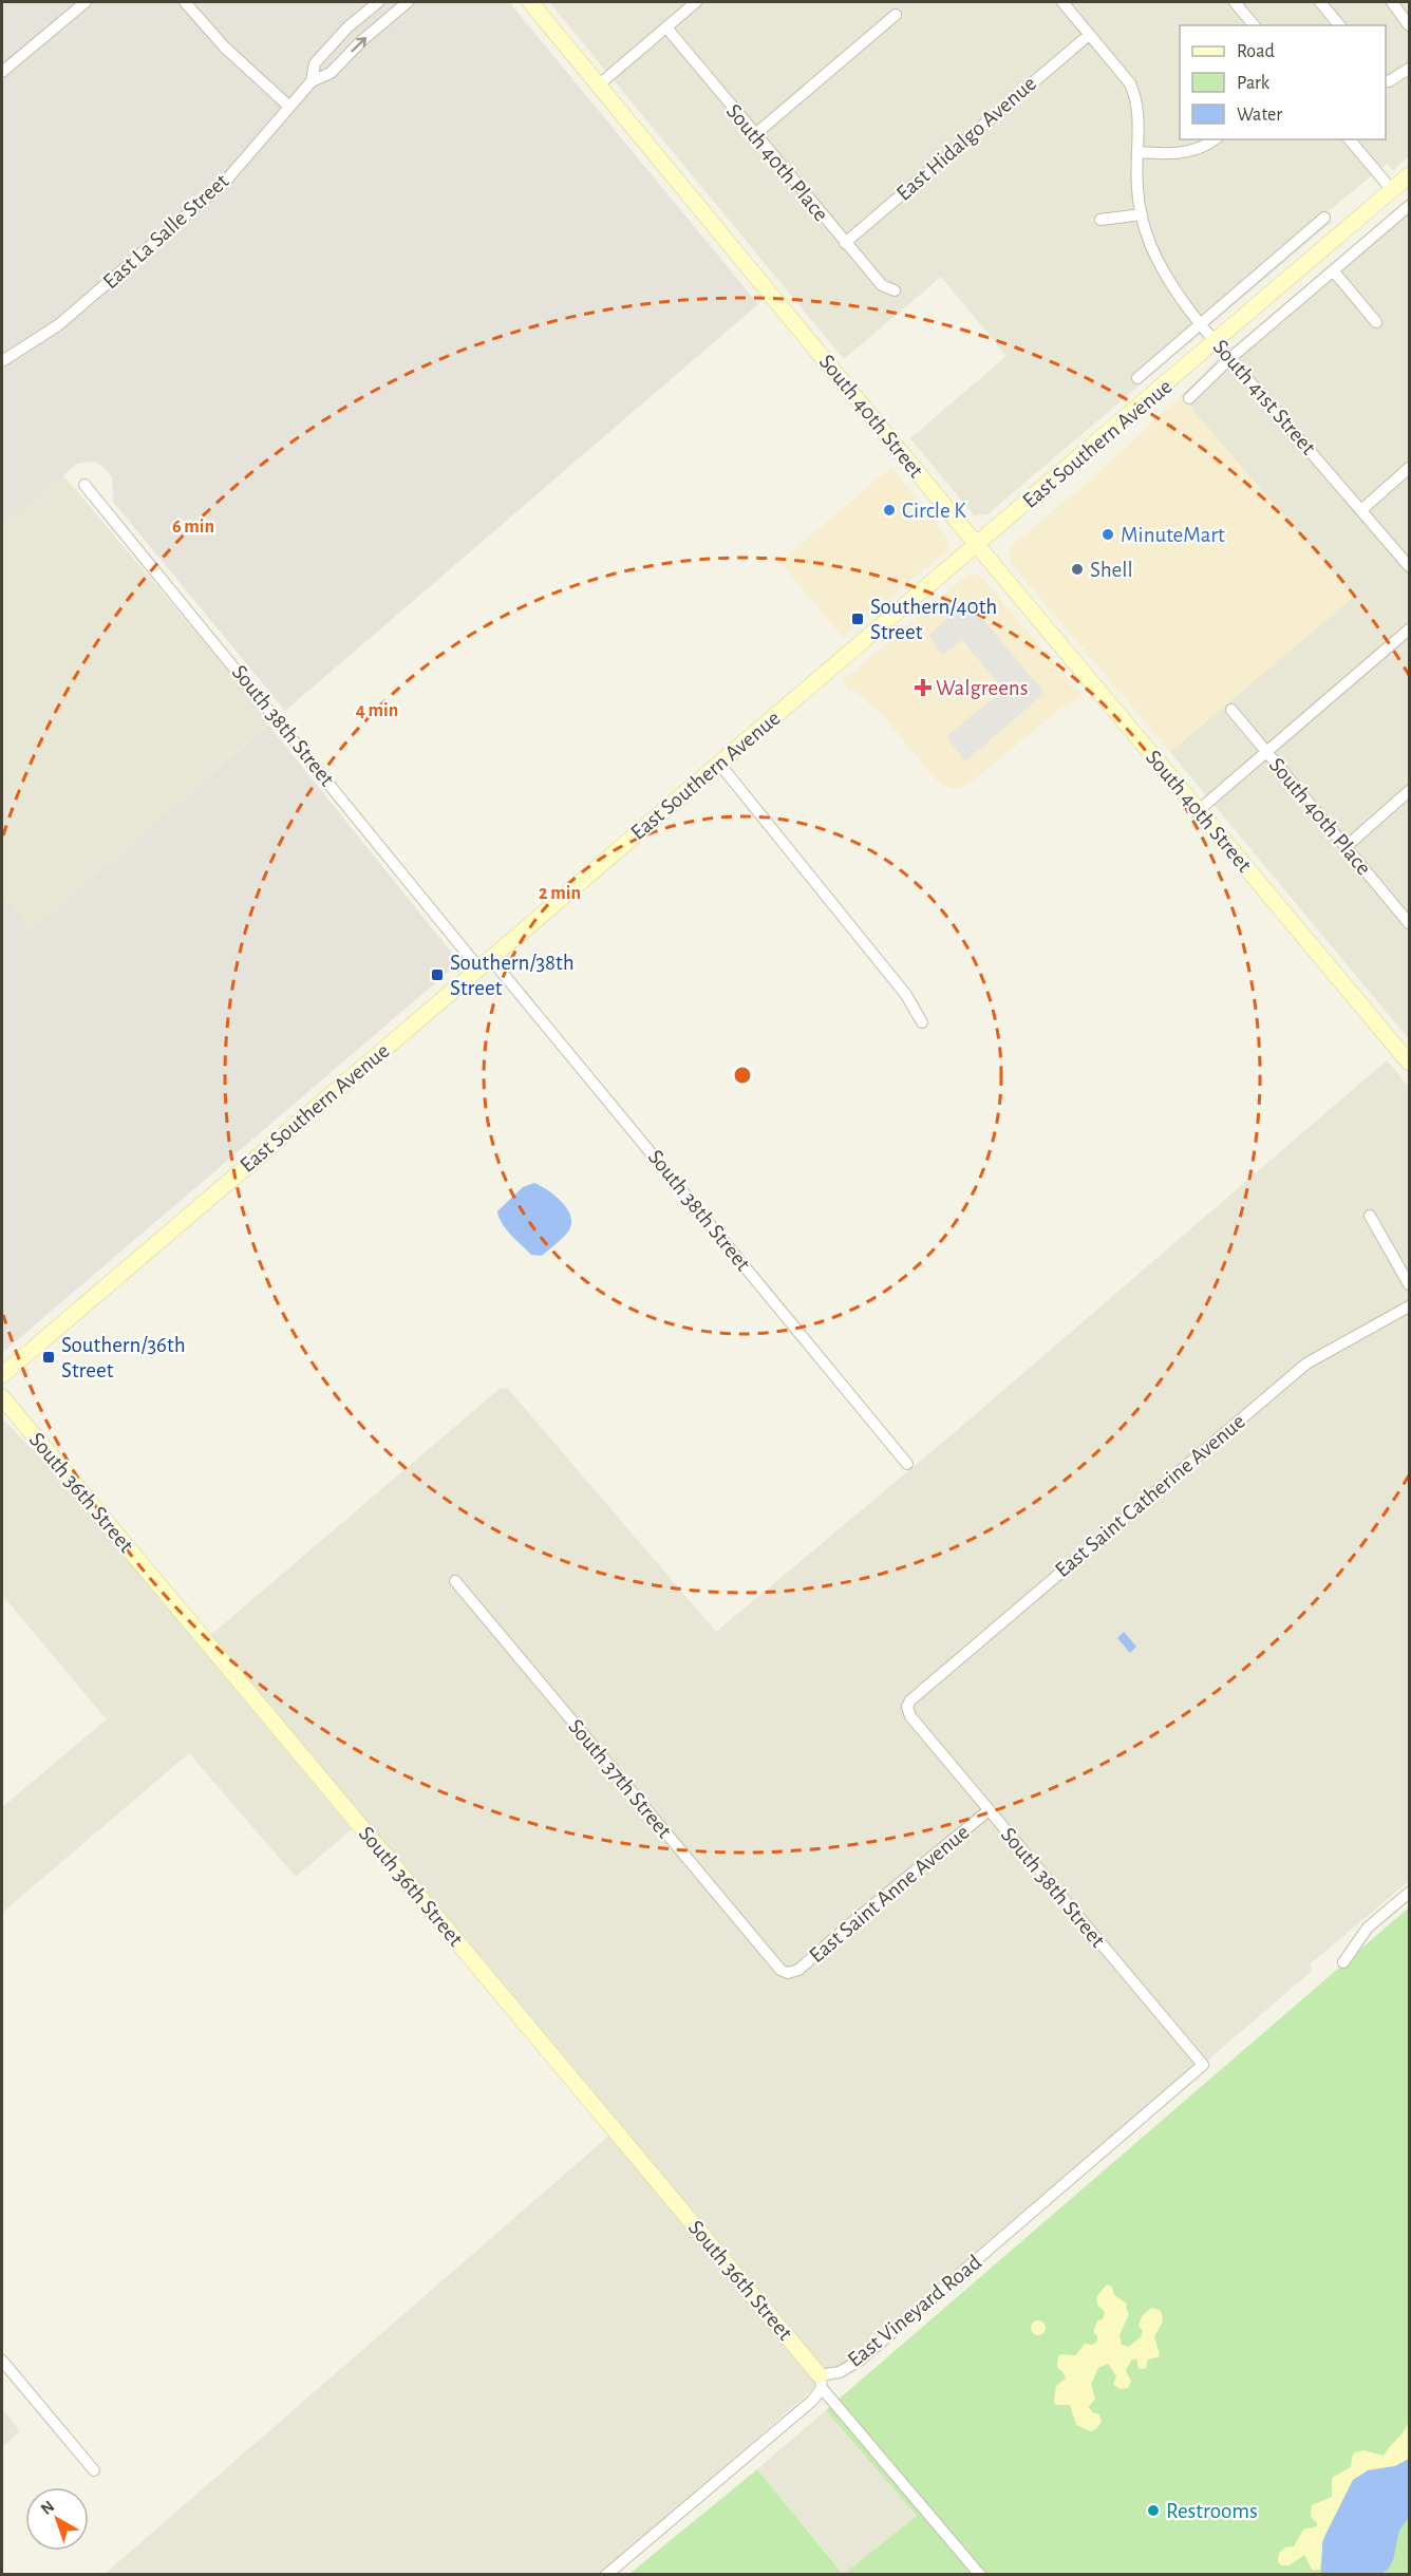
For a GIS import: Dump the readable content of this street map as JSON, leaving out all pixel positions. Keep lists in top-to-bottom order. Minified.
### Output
{"streets":{"main road":["South 40th Street","East Southern Avenue","South 36th Street"],"street":["East Hidalgo Avenue","South 40th Place","East La Salle Street","South 41st Street","South 38th Street","East Saint Catherine Avenue","South 37th Street","East Saint Anne Avenue","East Vineyard Road"]},"crossings":[["East Hidalgo Avenue","South 40th Place"],["East Hidalgo Avenue","South 41st Street"],["South 41st Street","East Southern Avenue"],["South 40th Street","East Southern Avenue"],["East Southern Avenue","South 38th Street"],["South 38th Street","East Saint Catherine Avenue"],["South 38th Street","East Saint Anne Avenue"],["South 38th Street","East Vineyard Road"],["South 36th Street","East Vineyard Road"],["South 37th Street","East Saint Anne Avenue"]],"places":{"other":["Circle K","MinuteMart","Shell","Restrooms"],"transit":["Southern/40th Street","Southern/38th Street","Southern/36th Street"],"health":["Walgreens"]},"legend":["Road","Park","Water"],"north":"top left","rings":["6 min","4 min","2 min"]}
